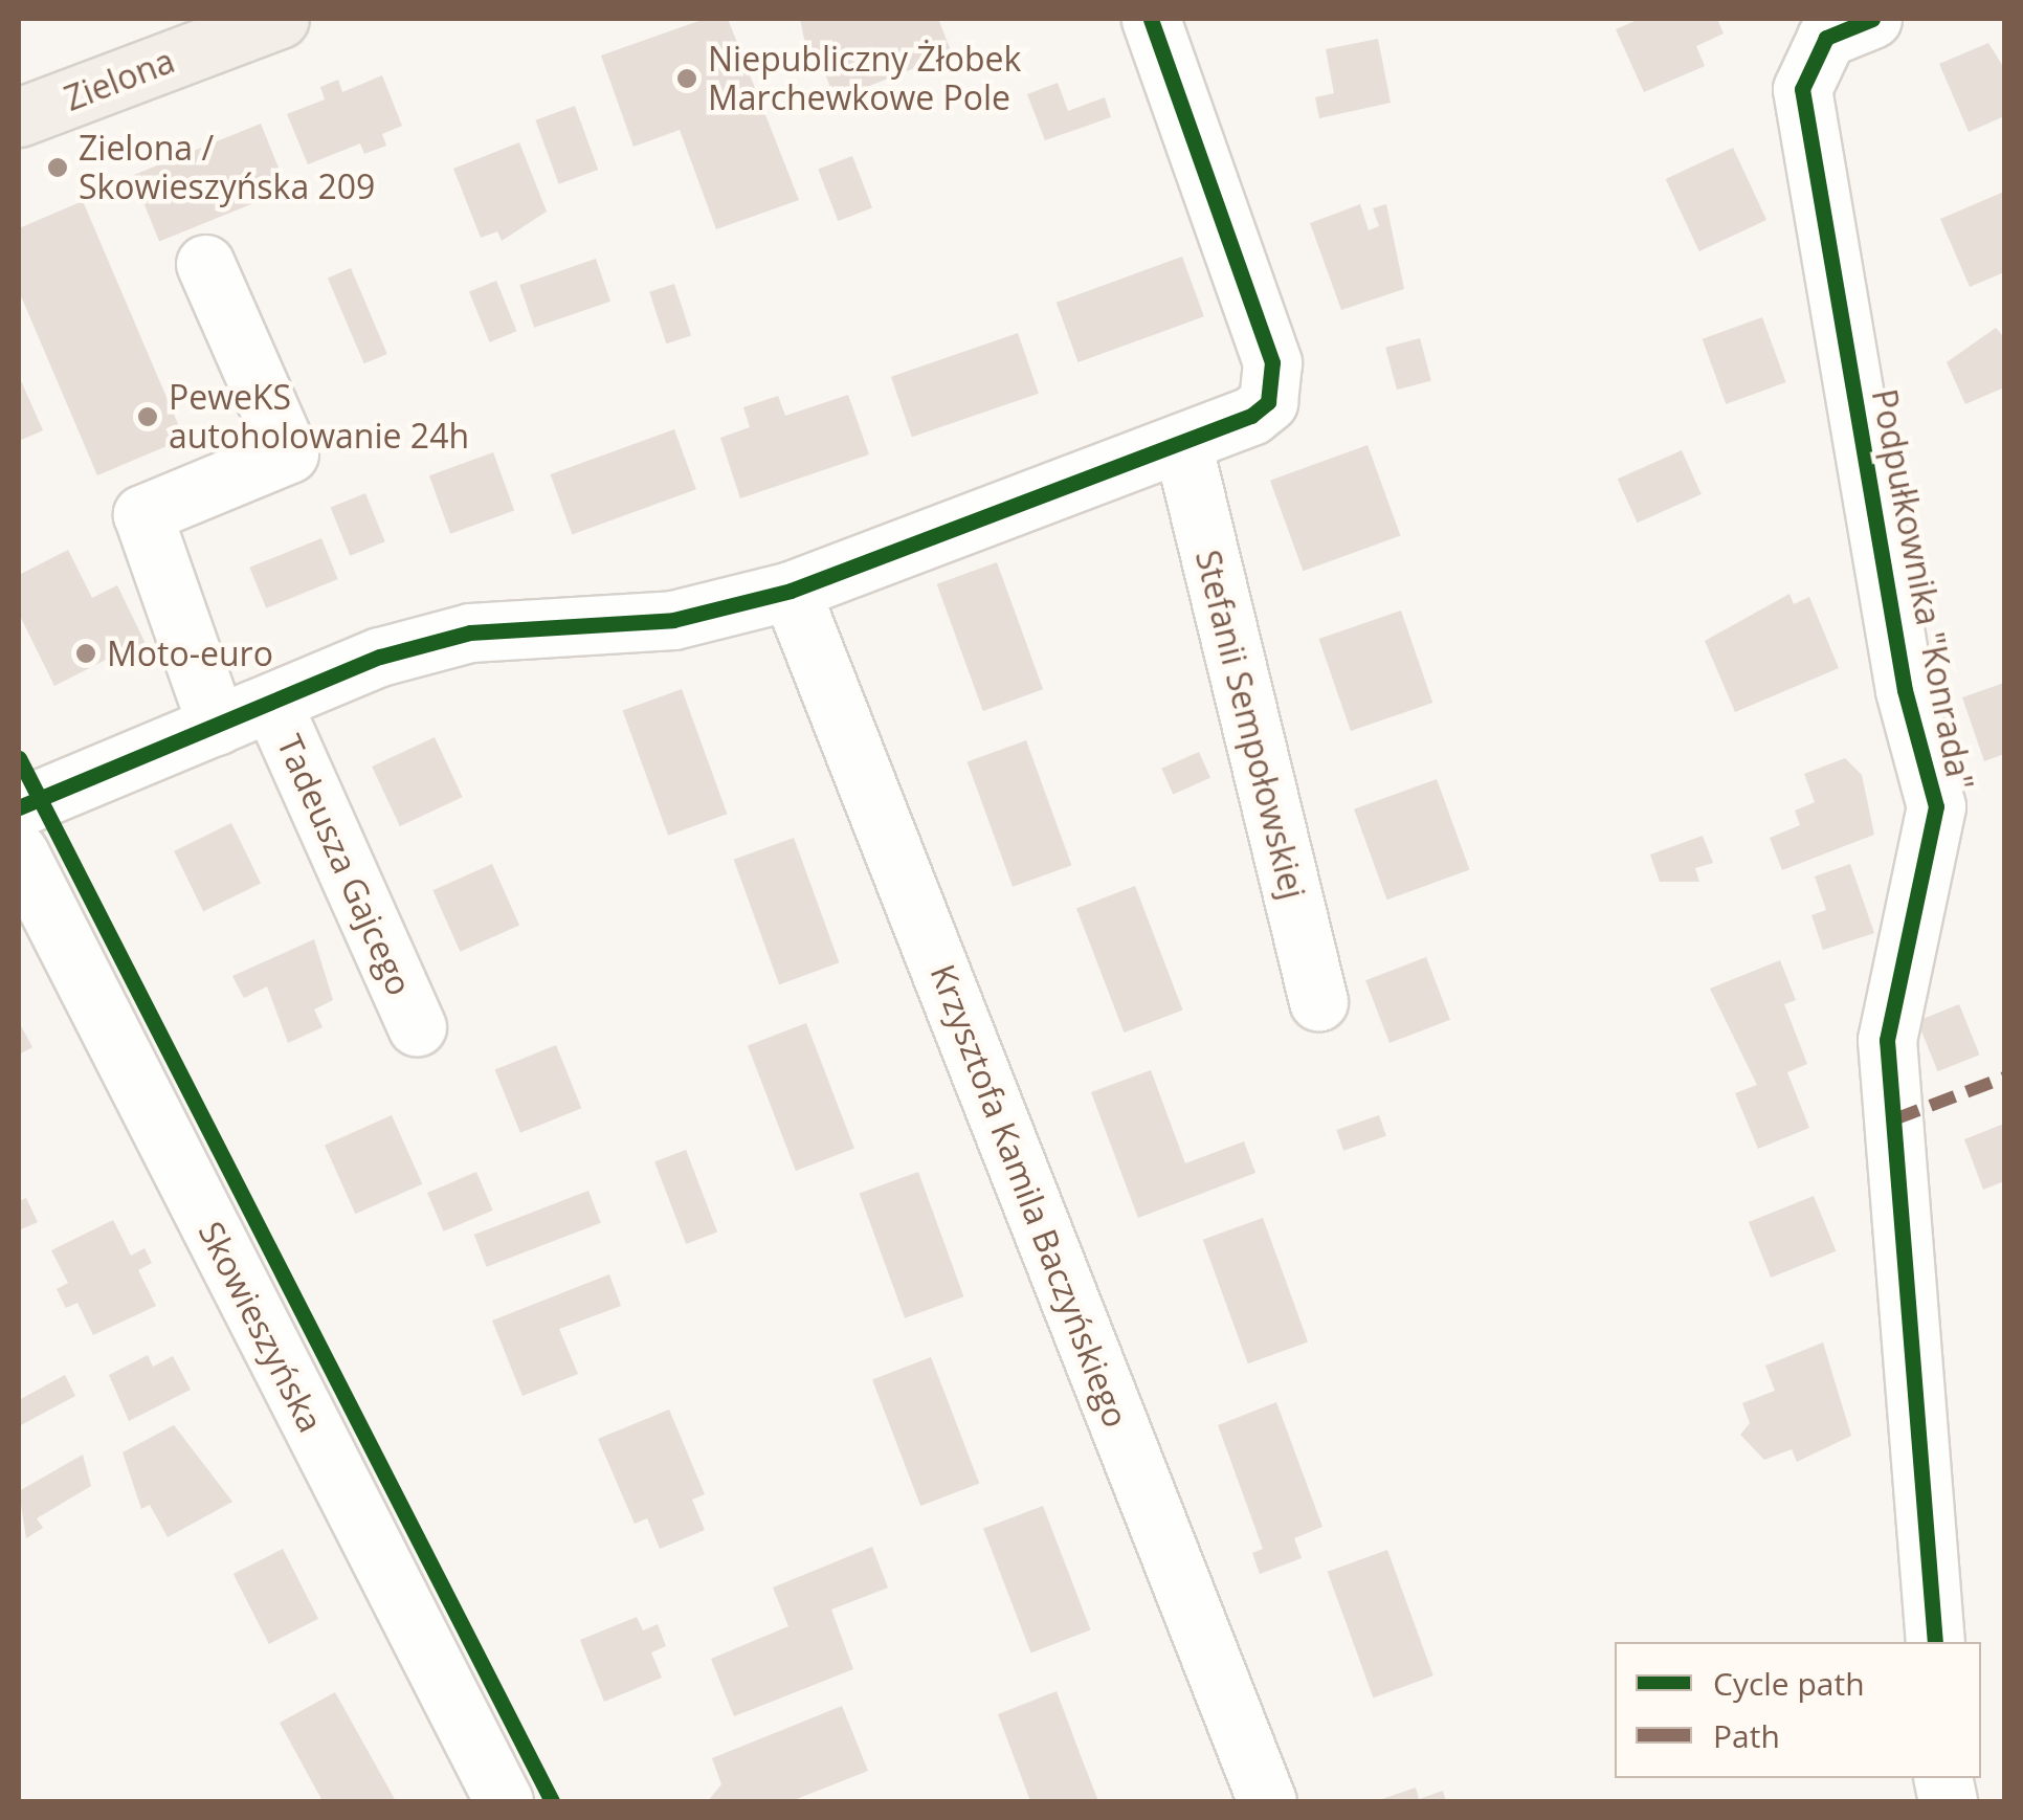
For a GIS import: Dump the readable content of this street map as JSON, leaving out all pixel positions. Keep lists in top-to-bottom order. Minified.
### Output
{"streets":{"main road":["Zielona"],"street":["Podpułkownika \"Konrada\"","Stefanii Sempołowskiej","Tadeusza Gajcego","Krzysztofa Kamila Baczyńskiego","Skowieszyńska"]},"places":["Niepubliczny Żłobek Marchewkowe Pole","Zielona / Skowieszyńska 209","PeweKS autoholowanie 24h","Moto-euro"],"legend":["Cycle path","Path"]}
